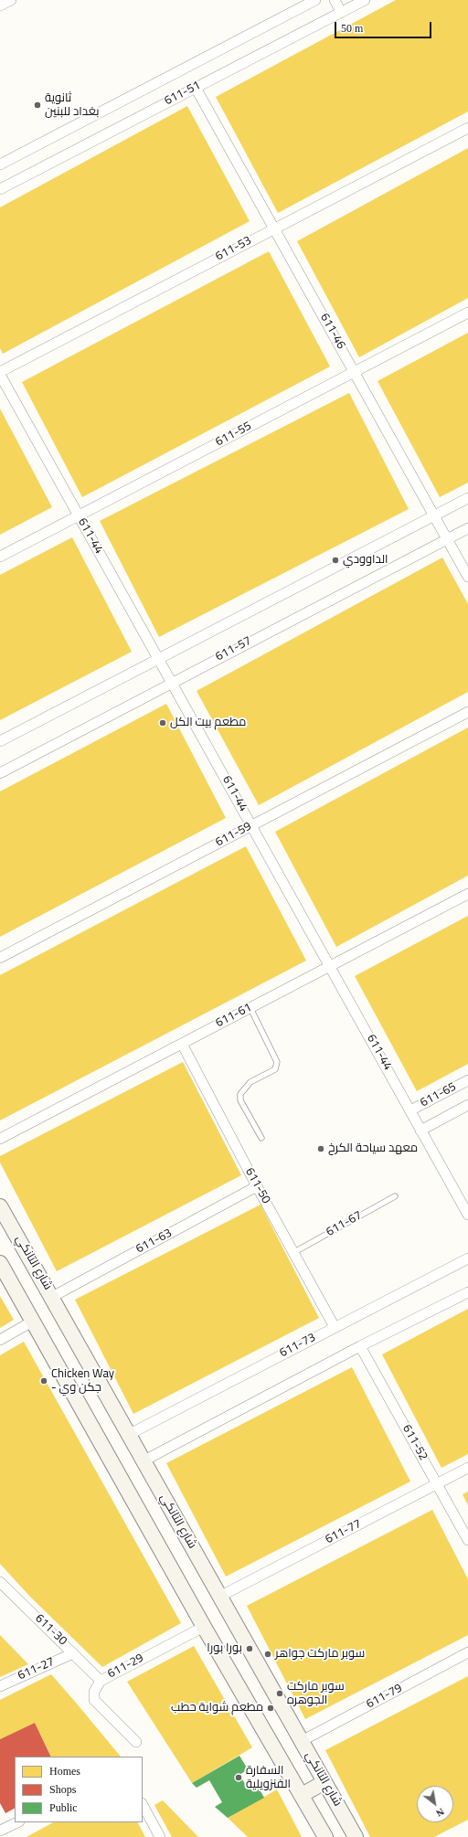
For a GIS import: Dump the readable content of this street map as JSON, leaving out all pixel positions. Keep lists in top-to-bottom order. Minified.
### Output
{"streets":{"street":["611-51","611-53","611-46","611-55","611-44","611-57","611-59","611-61","611-65","611-50","611-63","شارع التانكي","611-73","611-52","611-77","611-30","611-29","611-27","611-79"],"lane":["611-67"]},"crossings":[["611-51","611-46"],["611-53","611-46"],["611-53","611-44"],["611-46","611-55"],["611-46","611-57"],["611-55","611-44"],["611-44","611-57"],["611-44","611-59"],["611-44","611-61"],["611-44","611-65"],["611-61","611-50"],["611-50","611-67"],["611-50","611-63"],["611-50","611-73"],["611-63","شارع التانكي"],["شارع التانكي","611-73"],["شارع التانكي","611-77"],["شارع التانكي","611-79"],["611-52","611-77"],["611-30","611-29"],["611-30","611-27"]],"places":["ثانوية بغداد للبنين","الداوودي","مطعم بيت الكل","معهد سياحة الكرخ","Chicken Way - جكن وي","بورا بورا","سوبر ماركت جواهر","سوبر ماركت الجوهره","مطعم شواية حطب","السفارة الفنزويلية"],"legend":["Homes","Shops","Public"],"scale_bar":"50 m","north":"bottom right"}
